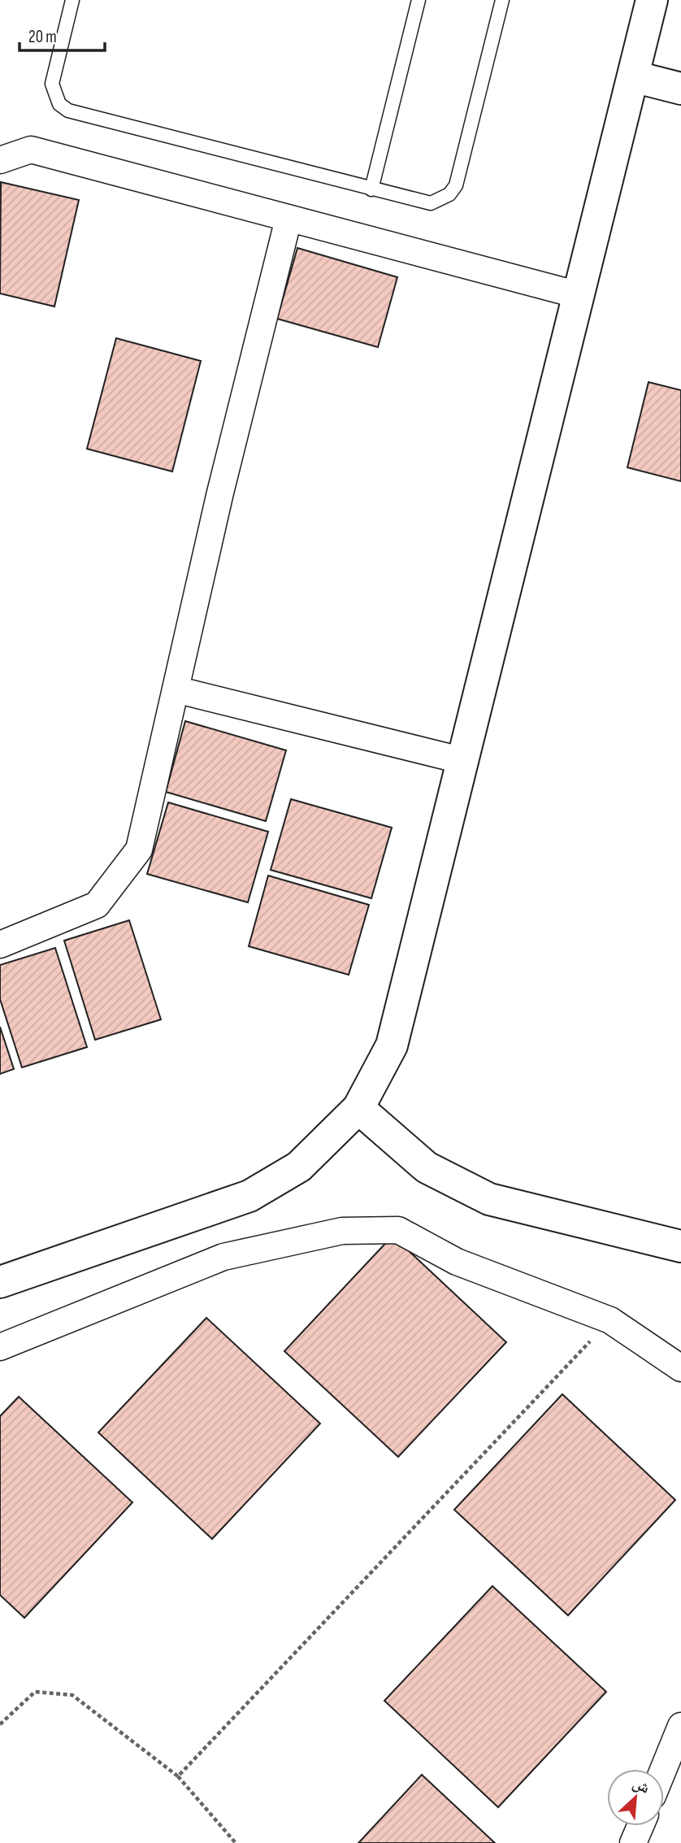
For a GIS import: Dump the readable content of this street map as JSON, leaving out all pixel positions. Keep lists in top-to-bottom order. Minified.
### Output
{"scale_bar":"20 m","north":"top right"}
